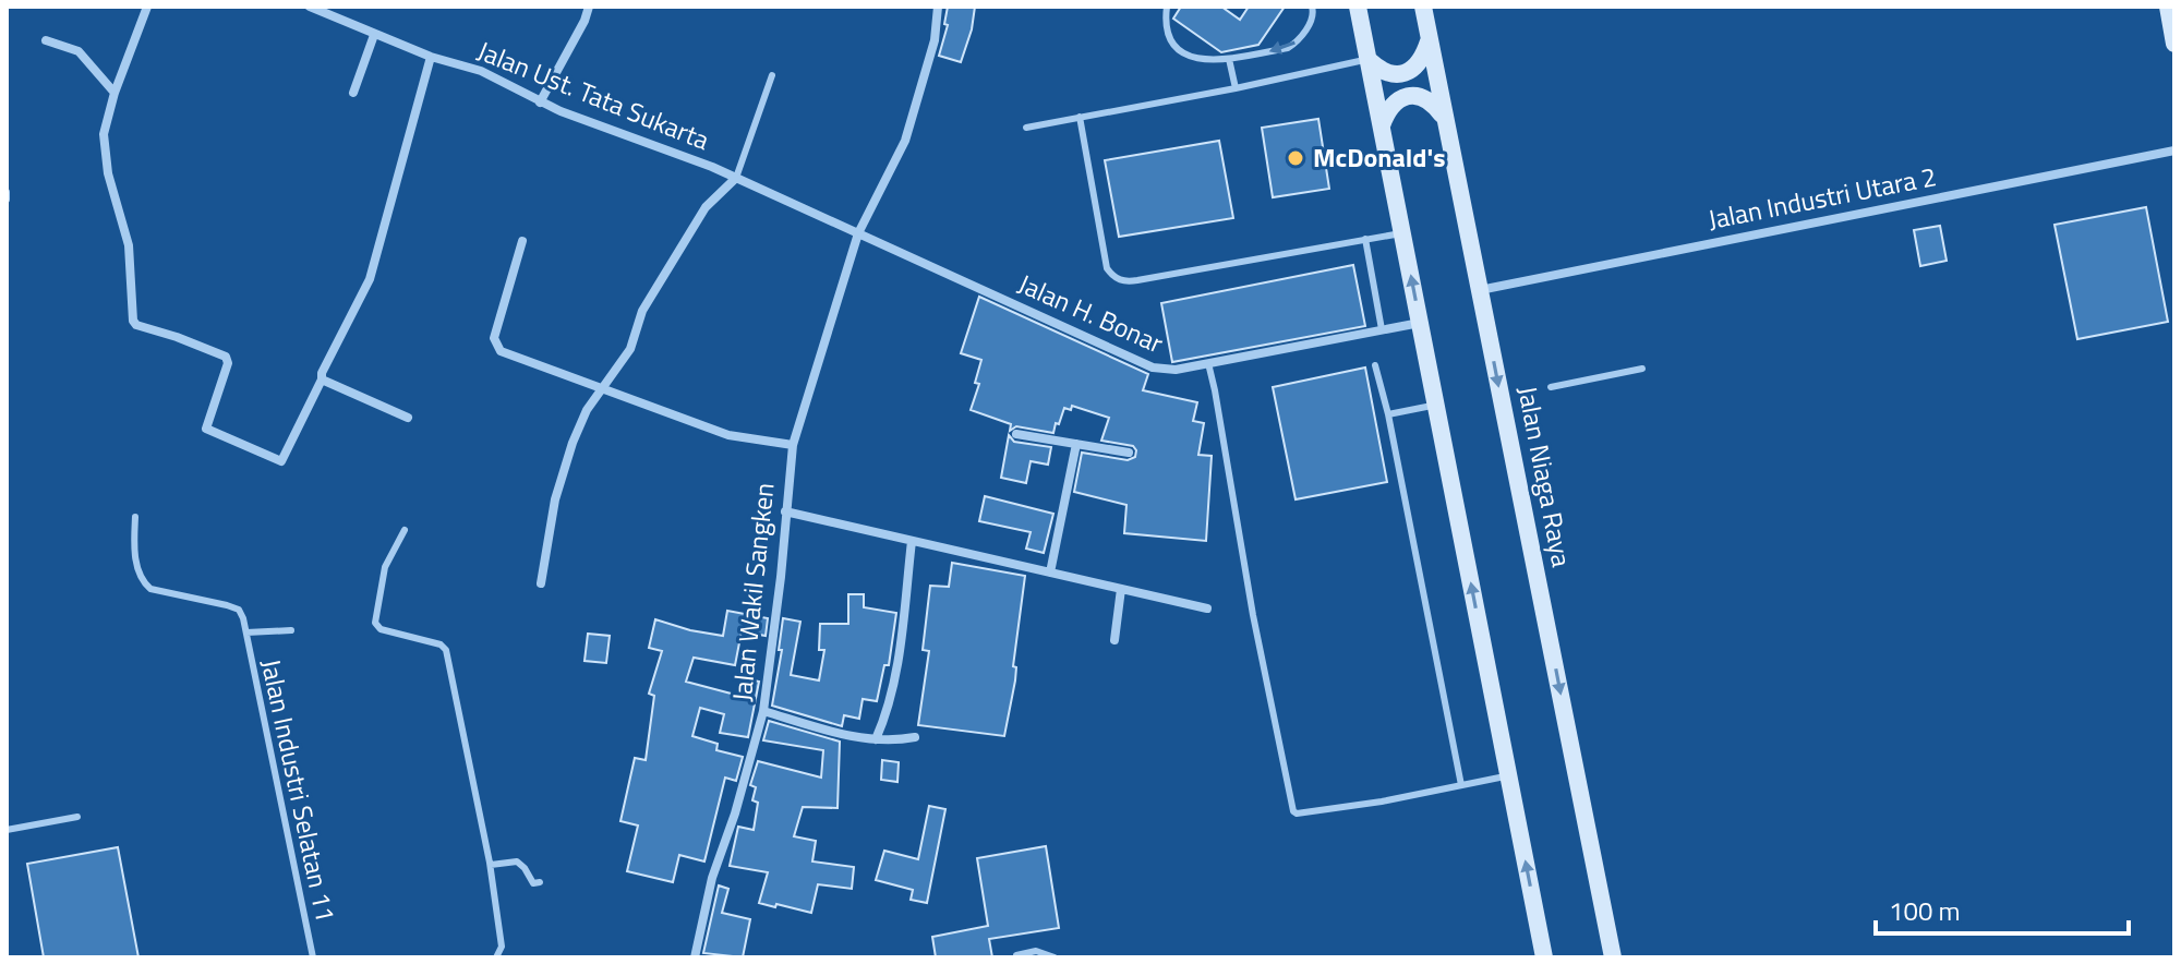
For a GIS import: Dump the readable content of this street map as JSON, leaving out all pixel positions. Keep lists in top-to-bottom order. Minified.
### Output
{"streets":{"main road":["Jalan Niaga Raya"],"street":["Jalan Ust. Tata Sukarta","Jalan Industri Utara 2","Jalan H. Bonar","Jalan Wakil Sangken"],"lane":["Jalan Industri Selatan 11"]},"crossings":[["Jalan Ust. Tata Sukarta","Jalan H. Bonar"],["Jalan Ust. Tata Sukarta","Jalan Wakil Sangken"],["Jalan Industri Utara 2","Jalan Niaga Raya"],["Jalan H. Bonar","Jalan Wakil Sangken"]],"places":["McDonald's"],"scale_bar":"100 m"}
